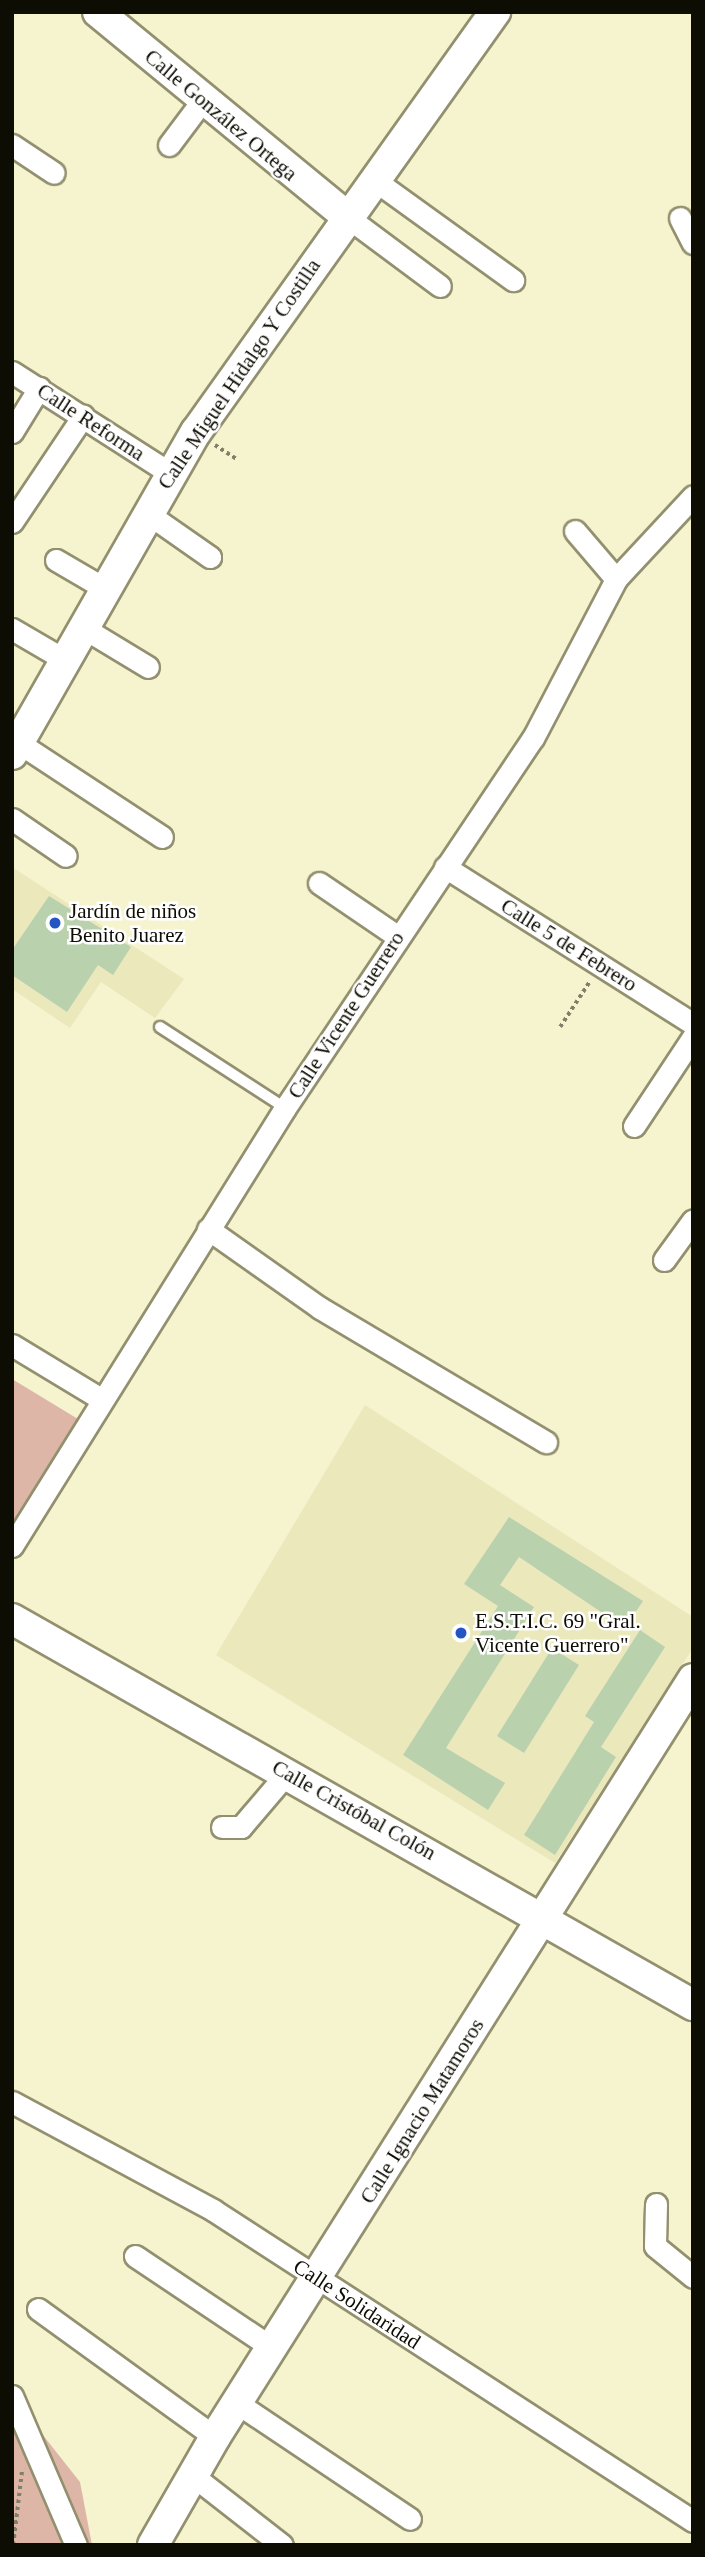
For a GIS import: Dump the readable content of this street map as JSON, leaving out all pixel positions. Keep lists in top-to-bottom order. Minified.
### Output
{"streets":{"main road":["Calle González Ortega","Calle Miguel Hidalgo Y Costilla","Calle Cristóbal Colón","Calle Ignacio Matamoros"],"street":["Calle Reforma","Calle 5 de Febrero","Calle Vicente Guerrero","Calle Solidaridad"]},"crossings":[["Calle González Ortega","Calle Miguel Hidalgo Y Costilla"],["Calle Miguel Hidalgo Y Costilla","Calle Reforma"],["Calle 5 de Febrero","Calle Vicente Guerrero"],["Calle Cristóbal Colón","Calle Ignacio Matamoros"],["Calle Ignacio Matamoros","Calle Solidaridad"]],"places":["Jardín de niños Benito Juarez","E.S.T.I.C. 69 \"Gral. Vicente Guerrero\""]}
